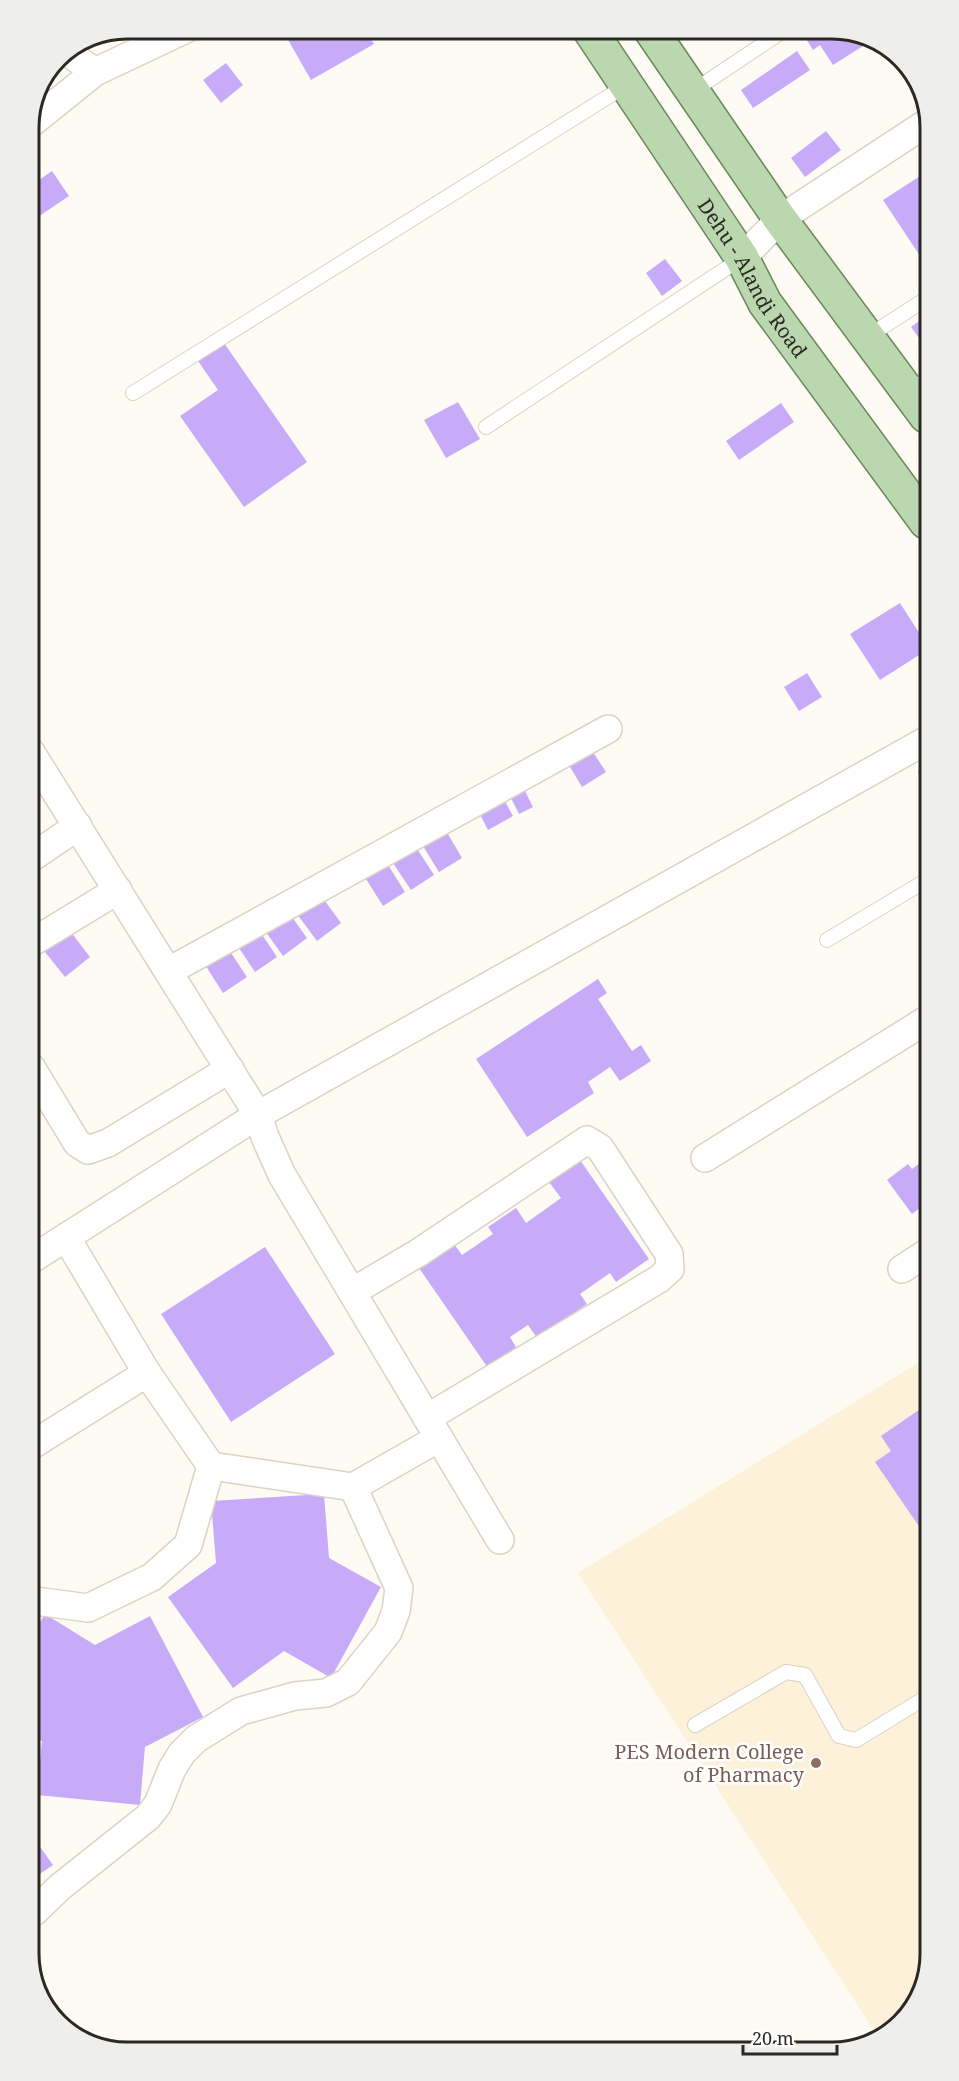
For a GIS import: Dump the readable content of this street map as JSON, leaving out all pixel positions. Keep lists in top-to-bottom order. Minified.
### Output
{"streets":{"main road":["Dehu - Alandi Road"]},"places":["PES Modern College of Pharmacy"],"scale_bar":"20 m"}
